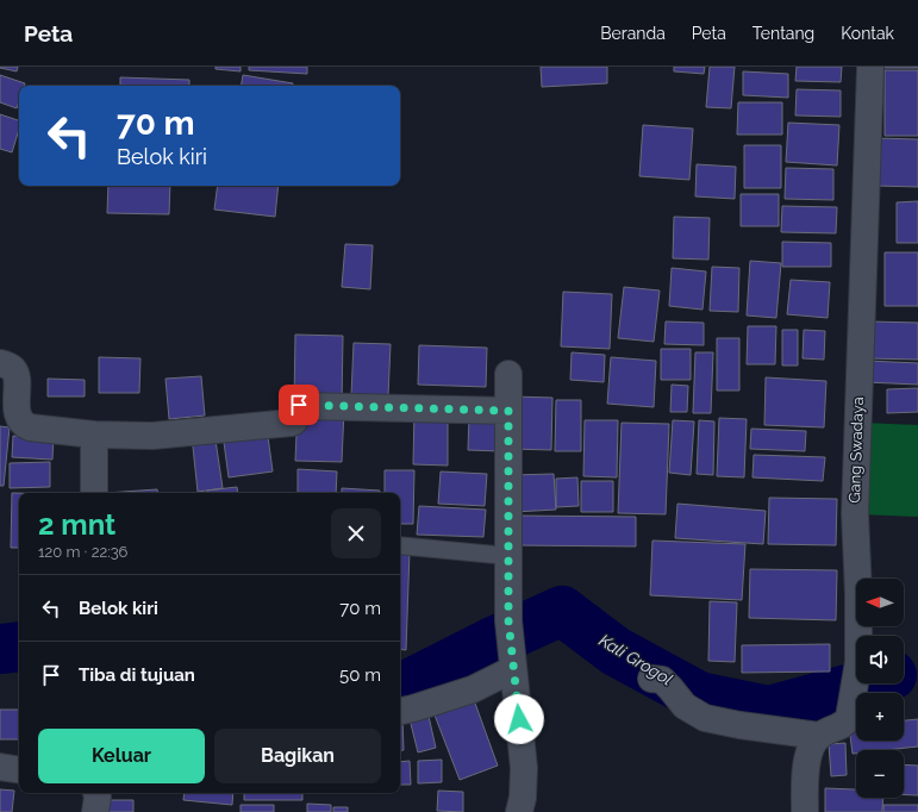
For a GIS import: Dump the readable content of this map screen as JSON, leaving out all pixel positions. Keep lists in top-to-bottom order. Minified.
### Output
{"streets":{"street":["Gang Swadaya"]},"water":["Kali Grogol"],"north":"left","page":{"header":"Peta","nav":["Beranda","Peta","Tentang","Kontak"],"turn":["70 m","Belok kiri"],"heading":["2 mnt","120 m · 22:36"],"list":[{"name":"Belok kiri","value":"70 m"},{"name":"Tiba di tujuan","value":"50 m"}],"map_buttons":["+","−"],"buttons":["Keluar","Bagikan"]}}
